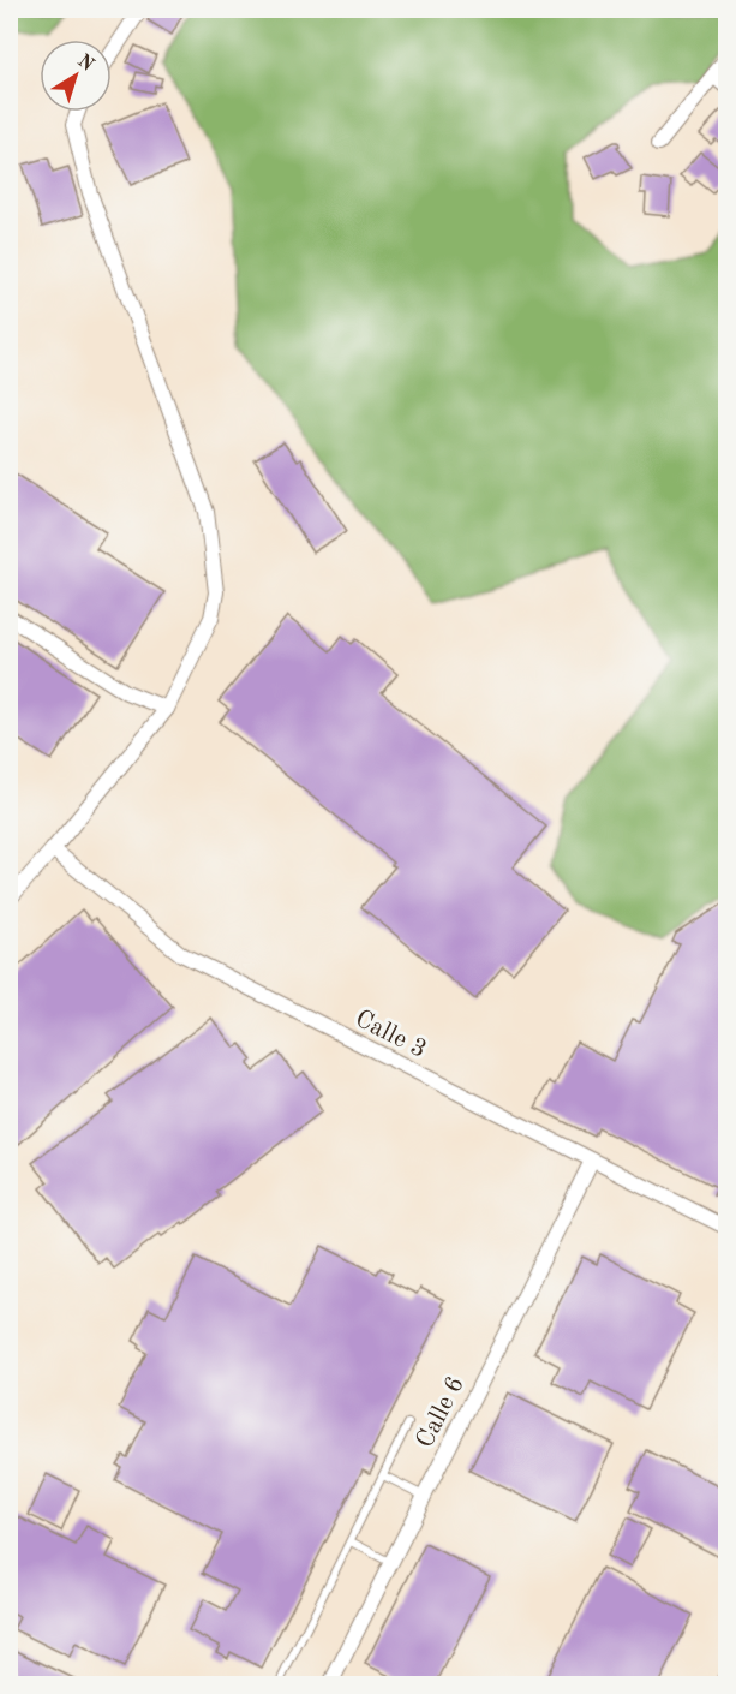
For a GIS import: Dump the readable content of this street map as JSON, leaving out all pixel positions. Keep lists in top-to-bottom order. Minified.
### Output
{"streets":{"street":["Calle 3","Calle 6"]},"crossings":[["Calle 3","Calle 6"]],"north":"top right"}
